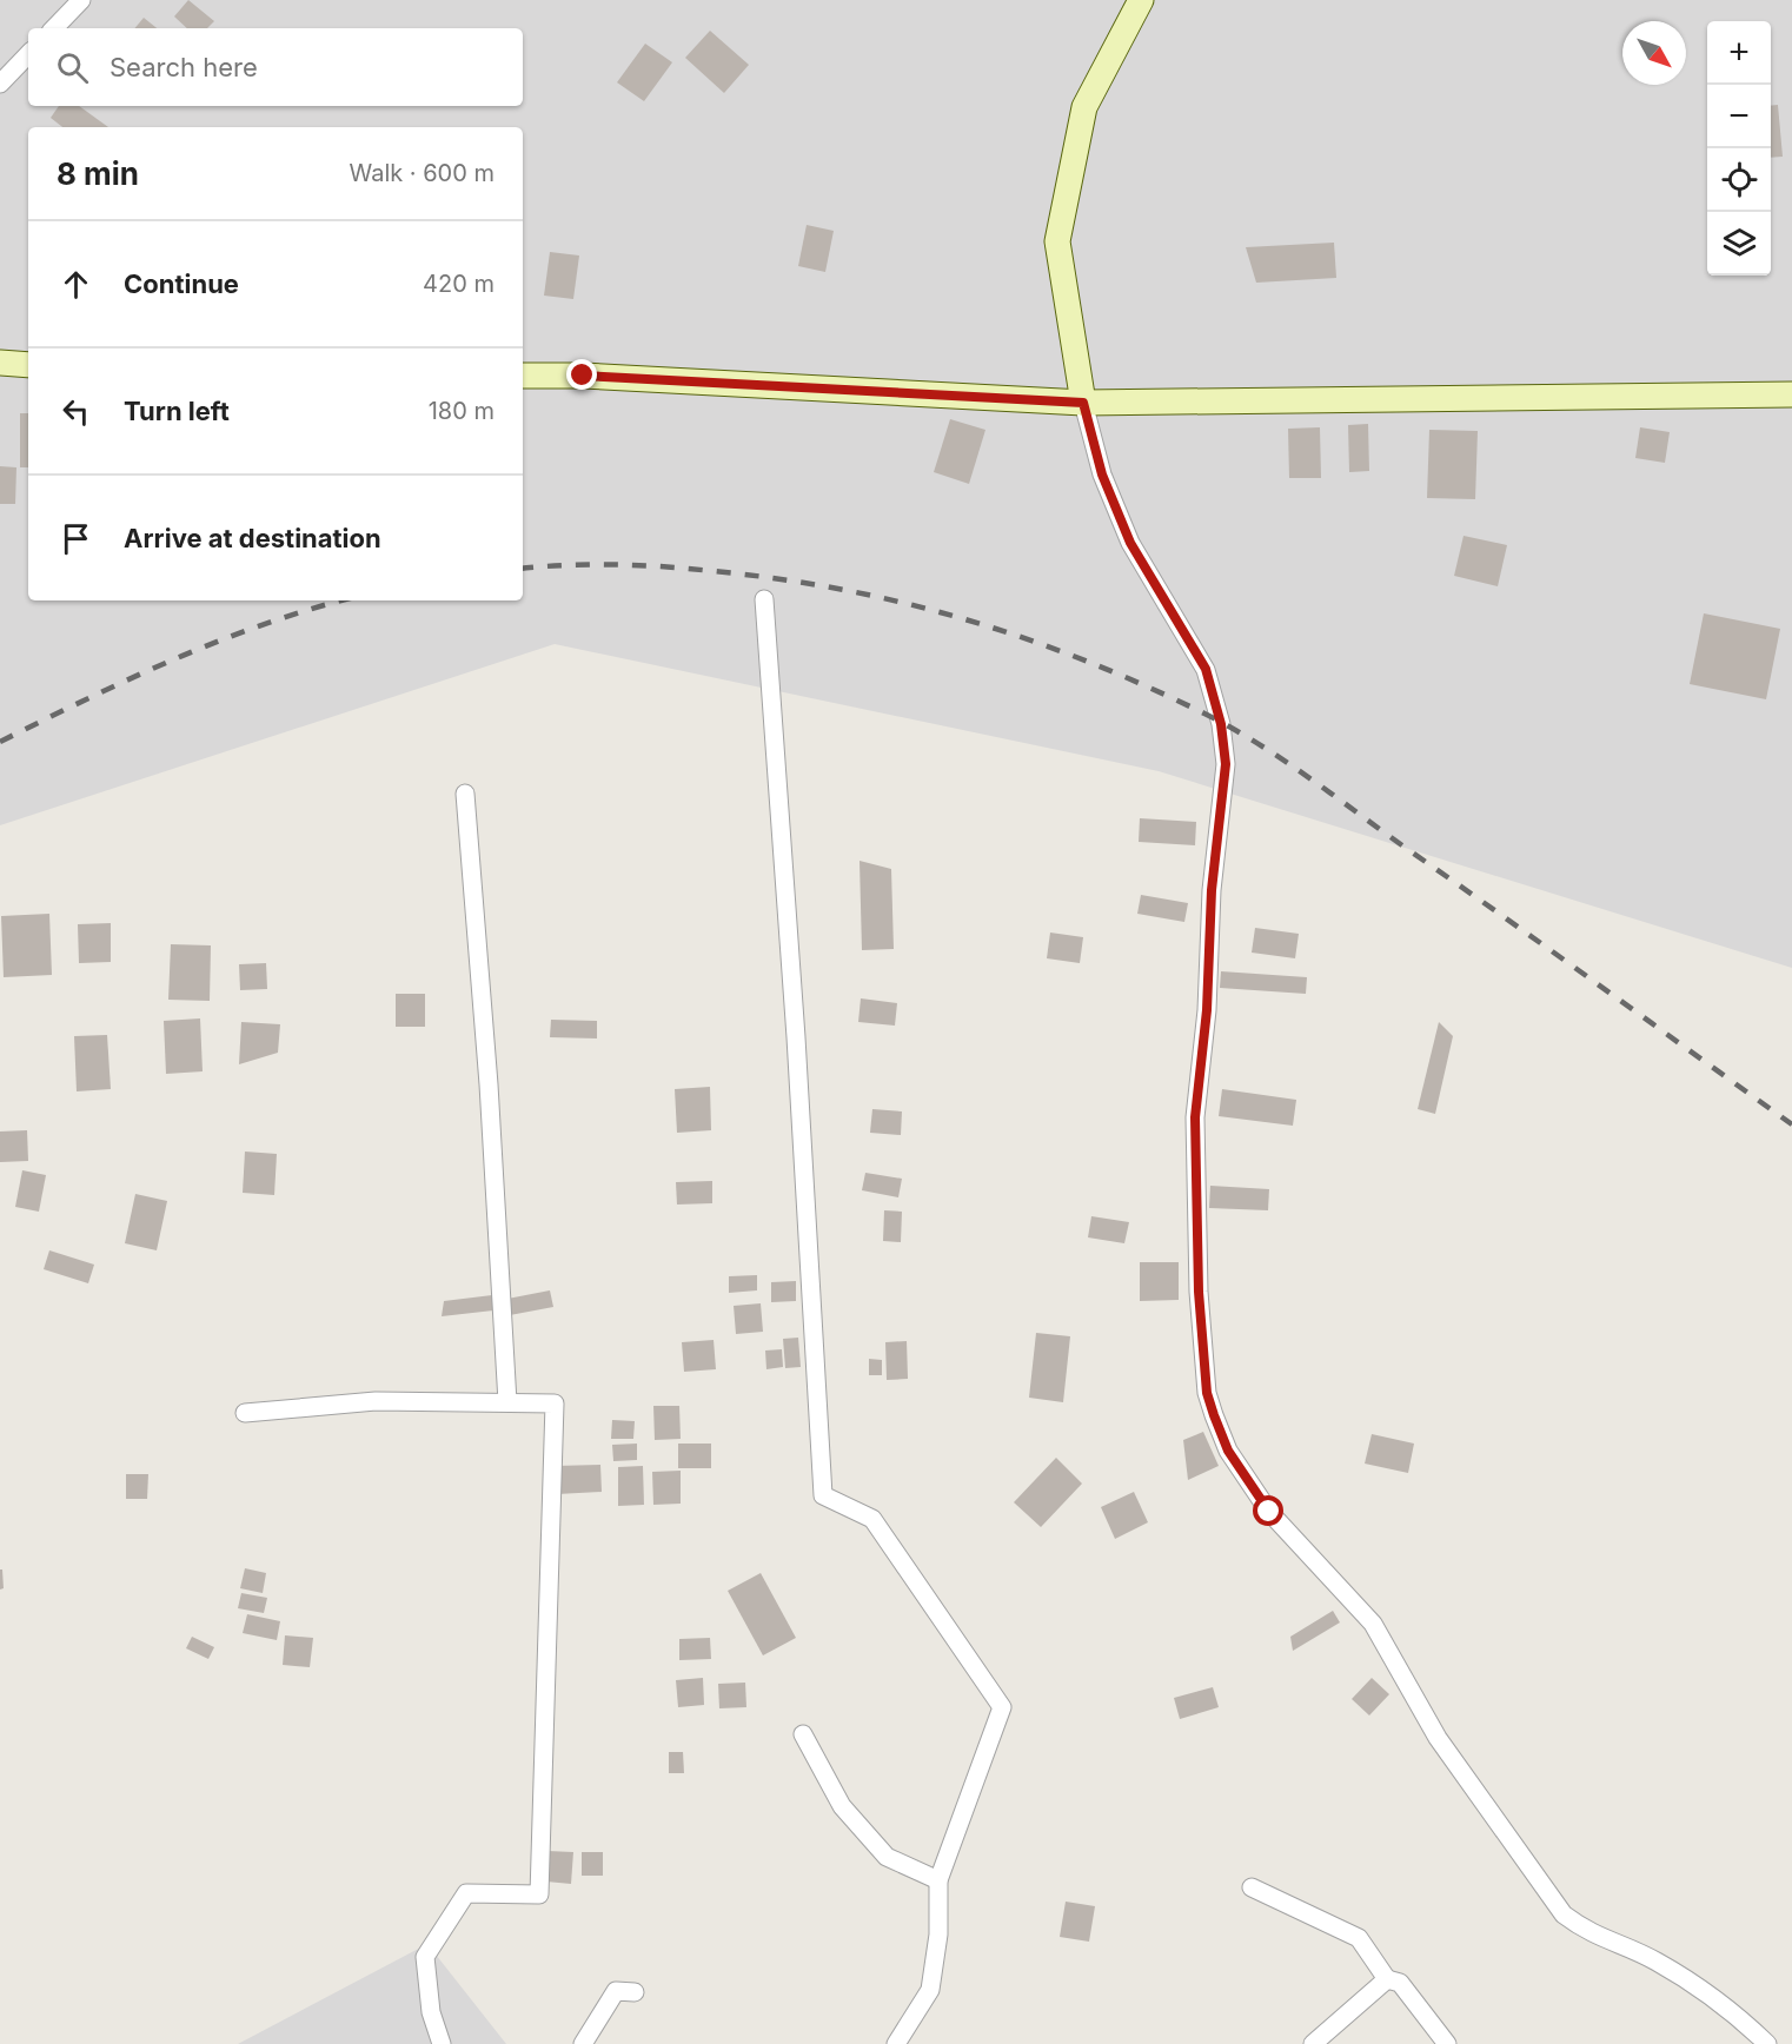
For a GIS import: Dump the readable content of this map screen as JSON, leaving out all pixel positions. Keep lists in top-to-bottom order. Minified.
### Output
{"north":"bottom right","page":{"map_buttons":["+","−"],"search":"Search here","heading":["8 min","Walk · 600 m"],"list":[["Continue","420 m"],["Turn left","180 m"],"Arrive at destination"]}}
